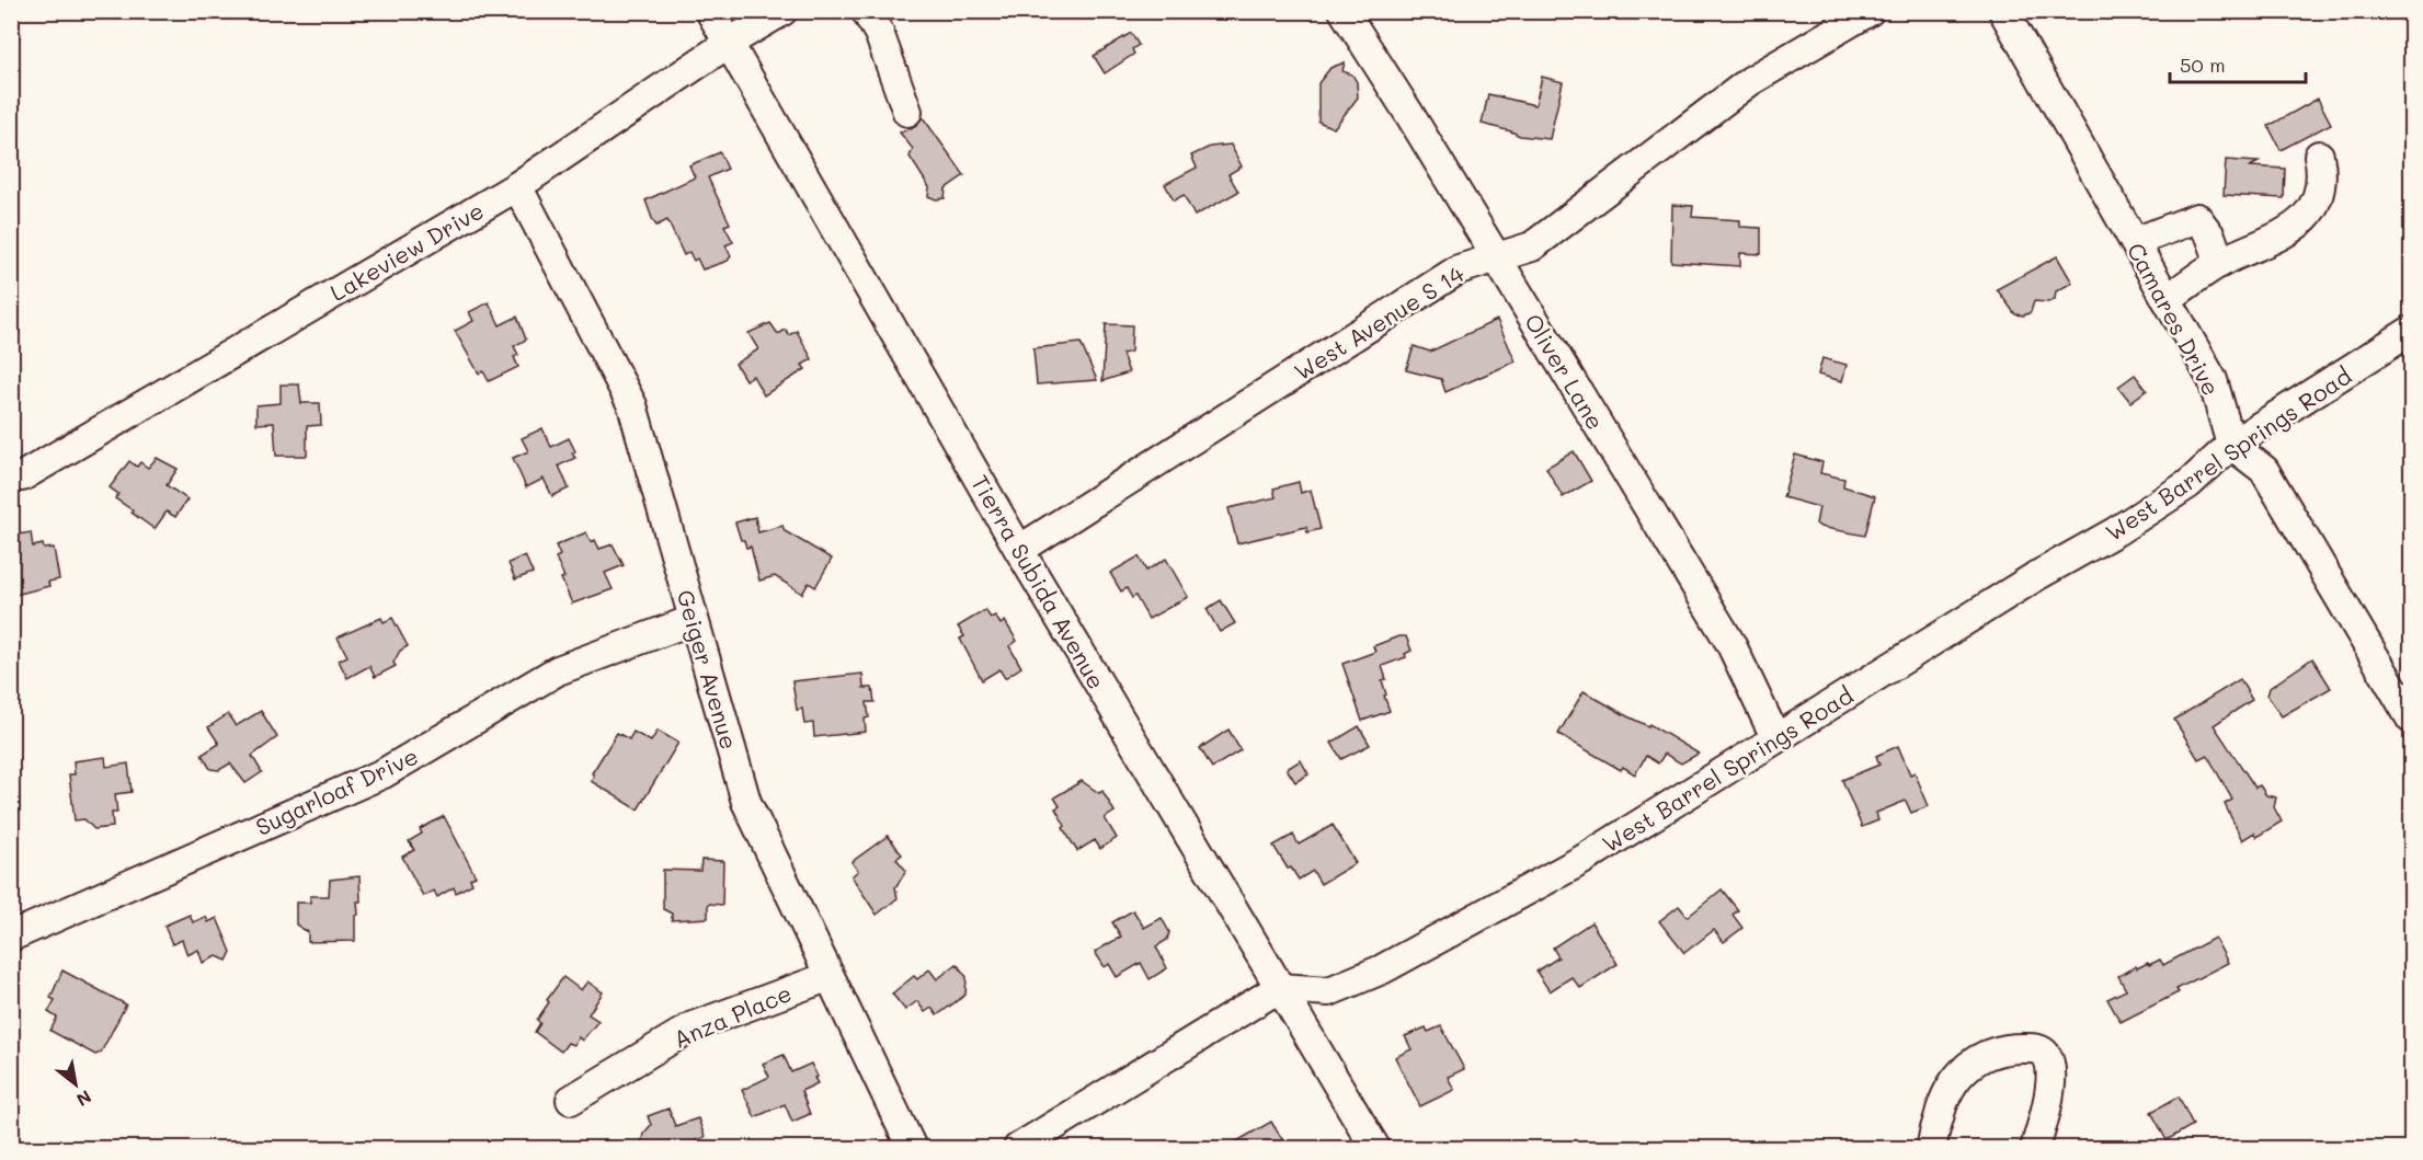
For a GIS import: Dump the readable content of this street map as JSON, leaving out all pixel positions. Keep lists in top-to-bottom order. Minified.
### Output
{"streets":{"street":["Lakeview Drive","Camares Drive","West Avenue S 14","Oliver Lane","West Barrel Springs Road","Tierra Subida Avenue","Geiger Avenue","Sugarloaf Drive","Anza Place"]},"crossings":[["Lakeview Drive","Tierra Subida Avenue"],["Lakeview Drive","Geiger Avenue"],["Camares Drive","West Barrel Springs Road"],["West Avenue S 14","Oliver Lane"],["West Avenue S 14","Tierra Subida Avenue"],["Oliver Lane","West Barrel Springs Road"],["West Barrel Springs Road","Tierra Subida Avenue"],["Geiger Avenue","Sugarloaf Drive"],["Geiger Avenue","Anza Place"]],"scale_bar":"50 m","north":"bottom right"}
